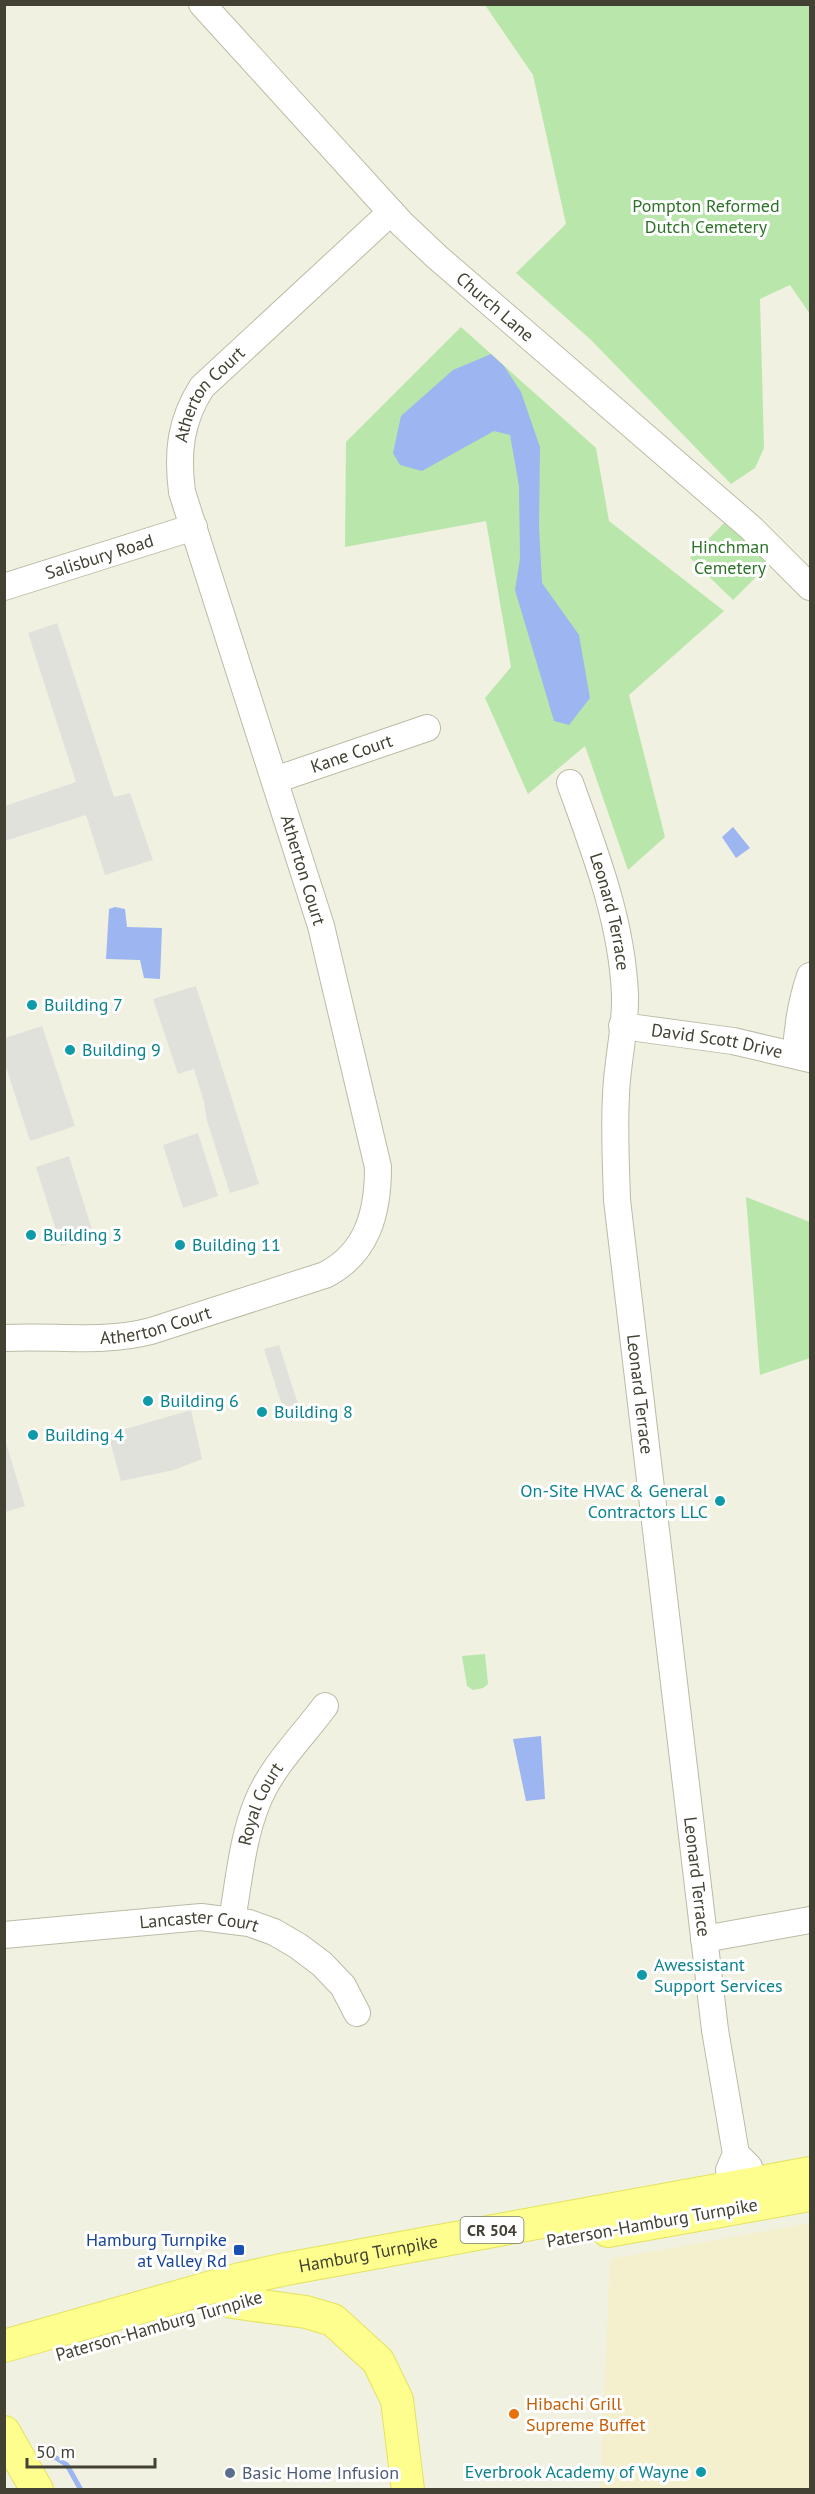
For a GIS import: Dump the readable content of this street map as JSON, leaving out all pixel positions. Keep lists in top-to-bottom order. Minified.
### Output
{"streets":{"main road":["Paterson-Hamburg Turnpike","CR 504","Hamburg Turnpike"],"street":["Church Lane","Atherton Court","Salisbury Road","Kane Court","Leonard Terrace","David Scott Drive","Royal Court","Lancaster Court"]},"crossings":[["Church Lane","Atherton Court"],["Atherton Court","Salisbury Road"],["Atherton Court","Kane Court"],["Leonard Terrace","David Scott Drive"],["Leonard Terrace","Hamburg Turnpike"],["Royal Court","Lancaster Court"]],"parks":["Pompton Reformed Dutch Cemetery","Hinchman Cemetery"],"places":{"other":["Building 7","Building 9","Building 3","Building 11","Building 6","Building 8","Building 4","On-Site HVAC & General Contractors LLC","Awessistant Support Services","Hibachi Grill Supreme Buffet","Everbrook Academy of Wayne","Basic Home Infusion"],"transit":["Hamburg Turnpike at Valley Rd"]},"scale_bar":"50 m"}
